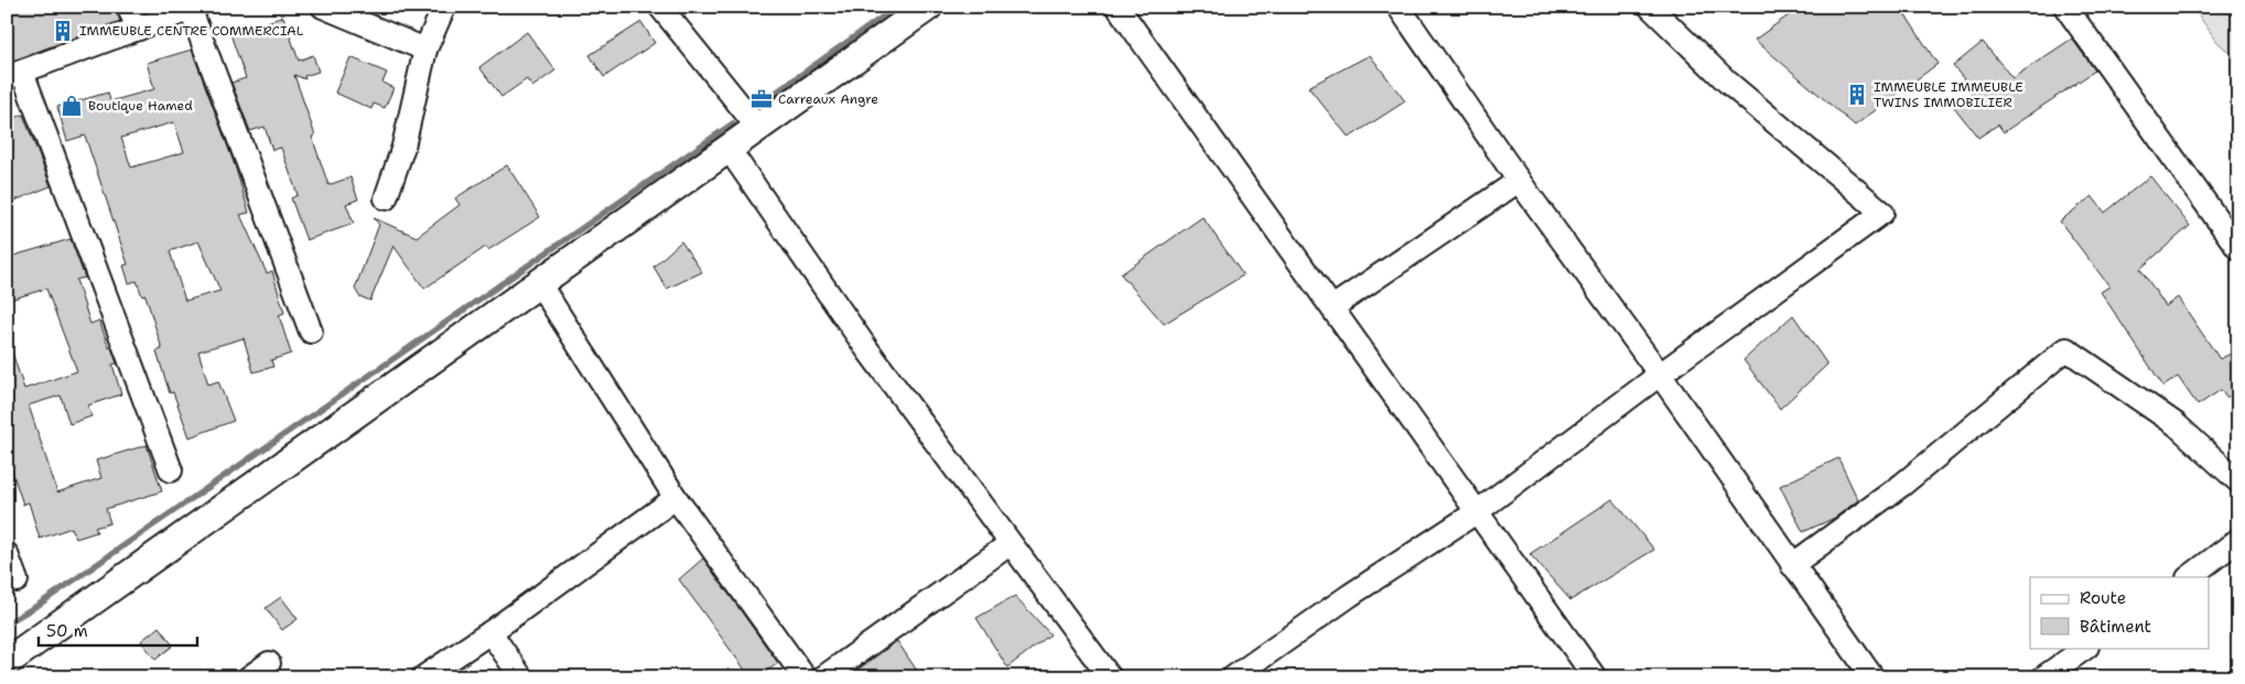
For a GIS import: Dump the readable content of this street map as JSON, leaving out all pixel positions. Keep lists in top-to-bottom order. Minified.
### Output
{"places":{"building":["IMMEUBLE CENTRE COMMERCIAL","IMMEUBLE IMMEUBLE TWINS IMMOBILIER"],"office":["Carreaux Angre"],"shop":["Boutique Hamed"]},"legend":["Route","Bâtiment"],"scale_bar":"50 m"}
